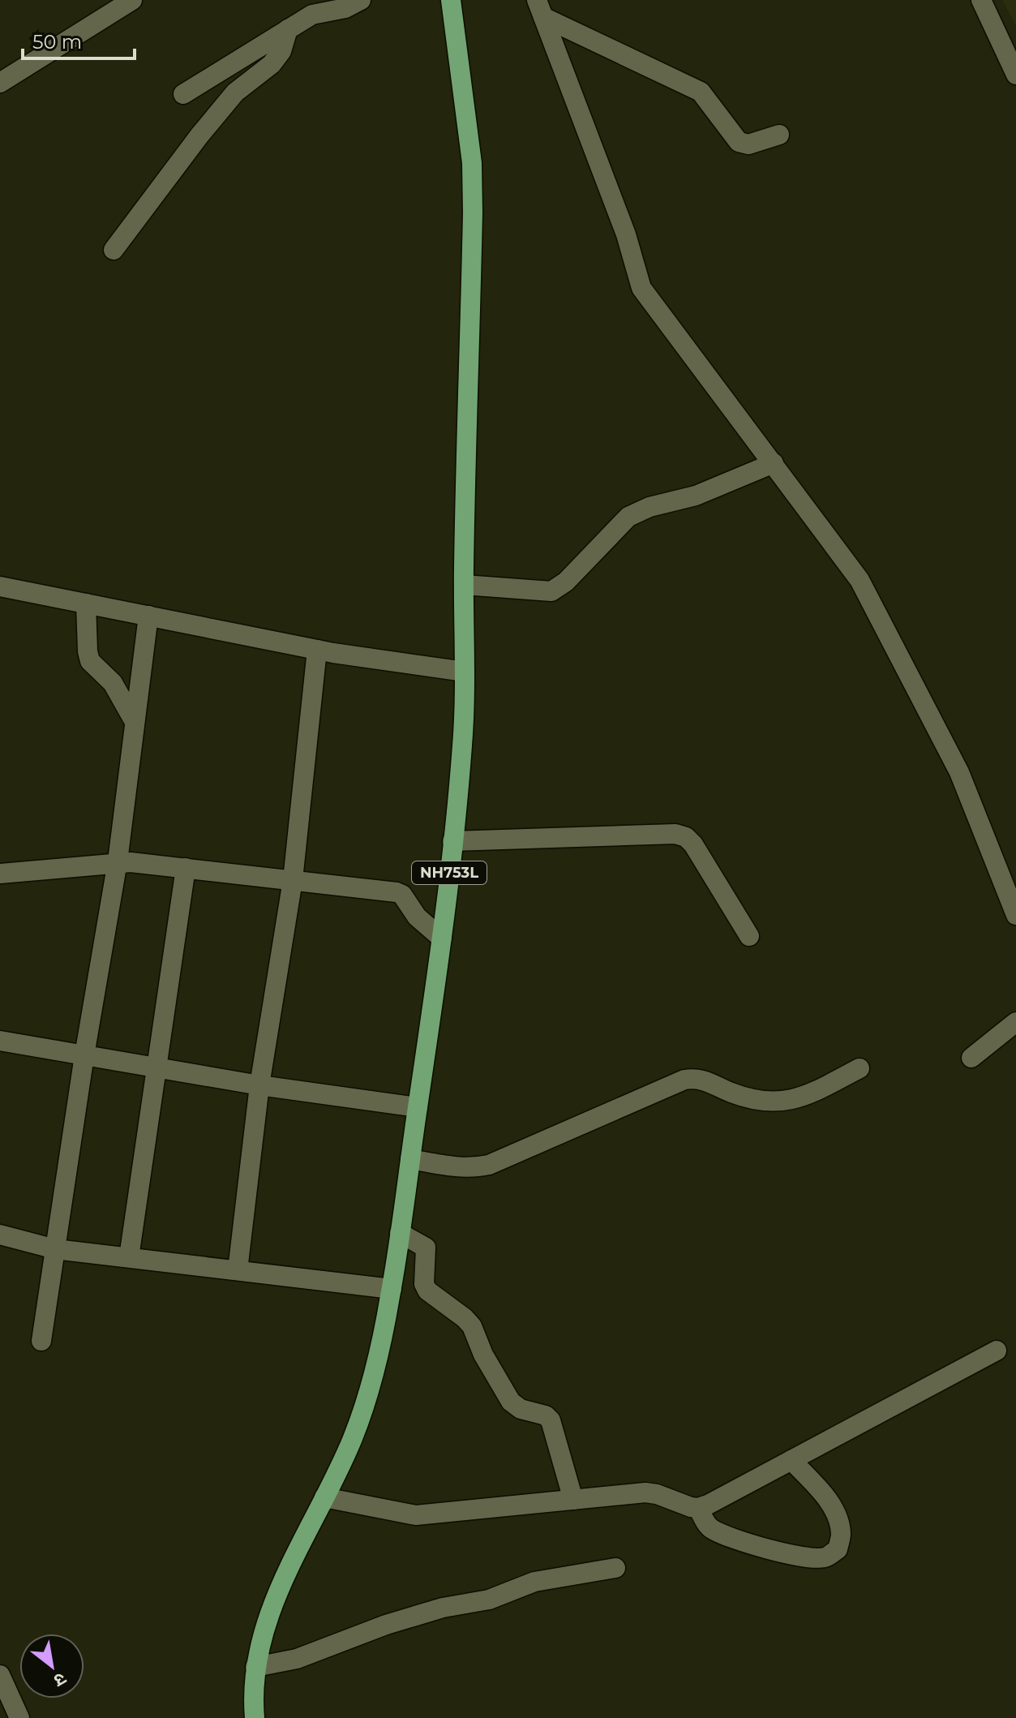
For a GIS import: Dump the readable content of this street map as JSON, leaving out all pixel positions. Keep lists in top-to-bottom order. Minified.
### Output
{"streets":{"highway":["NH753L"]},"scale_bar":"50 m","north":"bottom right"}
